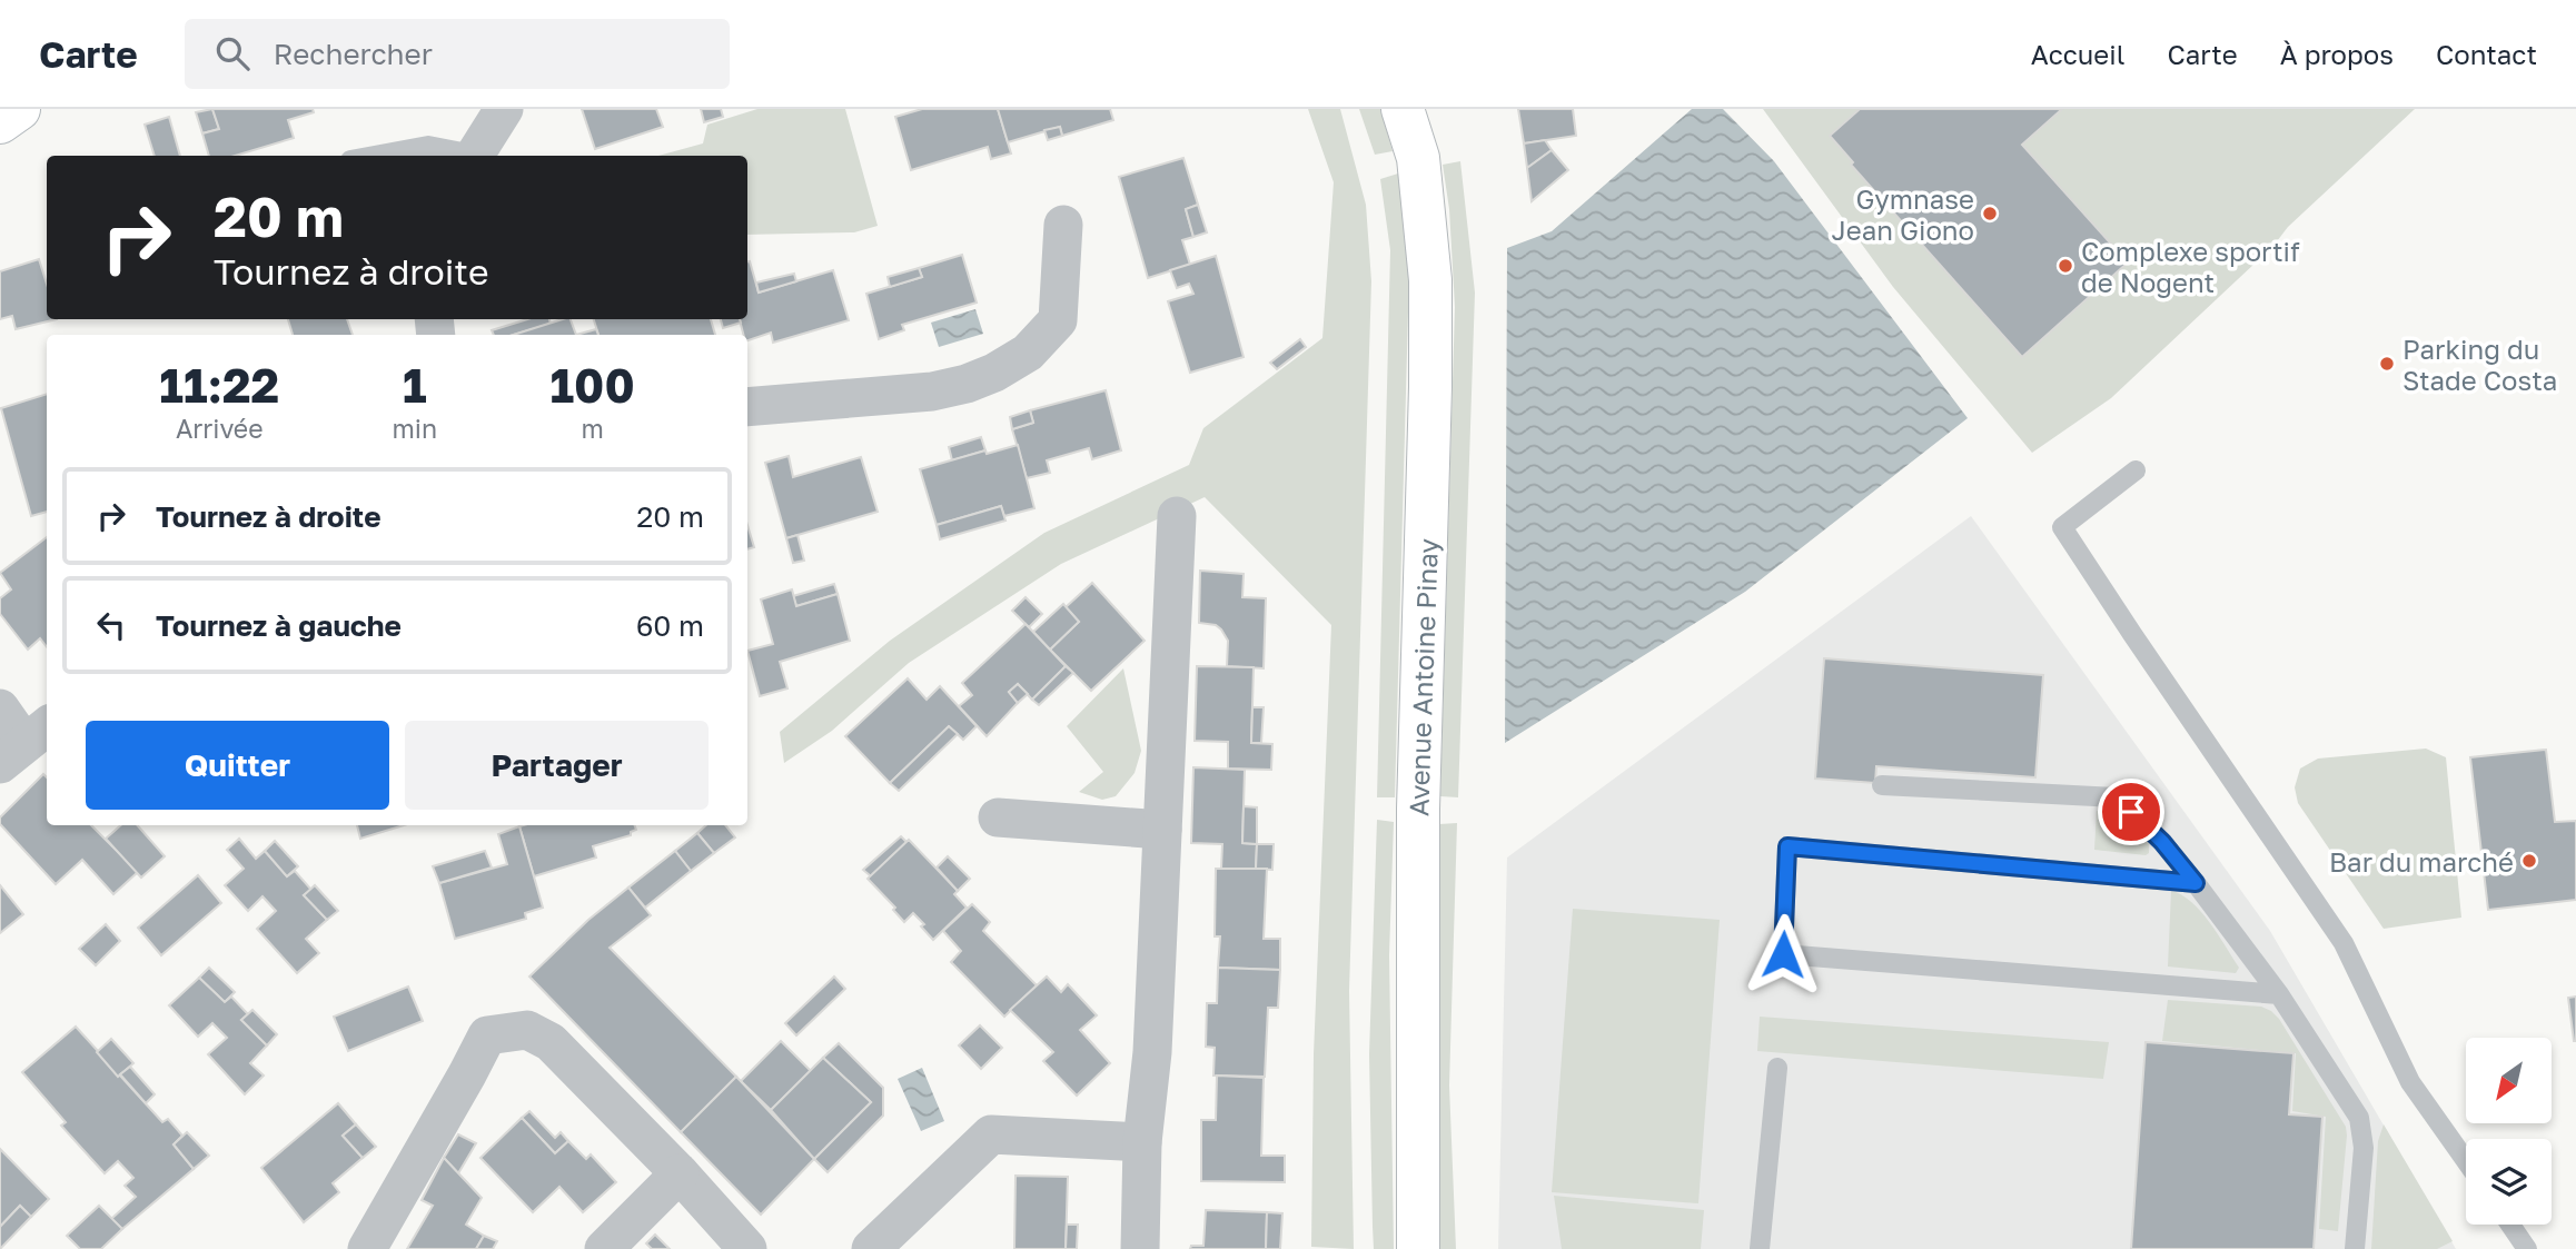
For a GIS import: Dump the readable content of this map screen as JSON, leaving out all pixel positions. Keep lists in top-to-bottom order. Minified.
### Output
{"streets":{"main road":["Avenue Antoine Pinay"]},"places":["Gymnase Jean Giono","Complexe sportif de Nogent","Parking du Stade Costa","Bar du marché"],"north":"bottom left","page":{"header":"Carte","search":"Rechercher","nav":["Accueil","Carte","À propos","Contact"],"turn":["20 m","Tournez à droite"],"eta":["11:22","Arrivée","1","min","100","m"],"list":[{"name":"Tournez à droite","value":"20 m"},{"name":"Tournez à gauche","value":"60 m"}],"buttons":["Quitter","Partager"]}}
